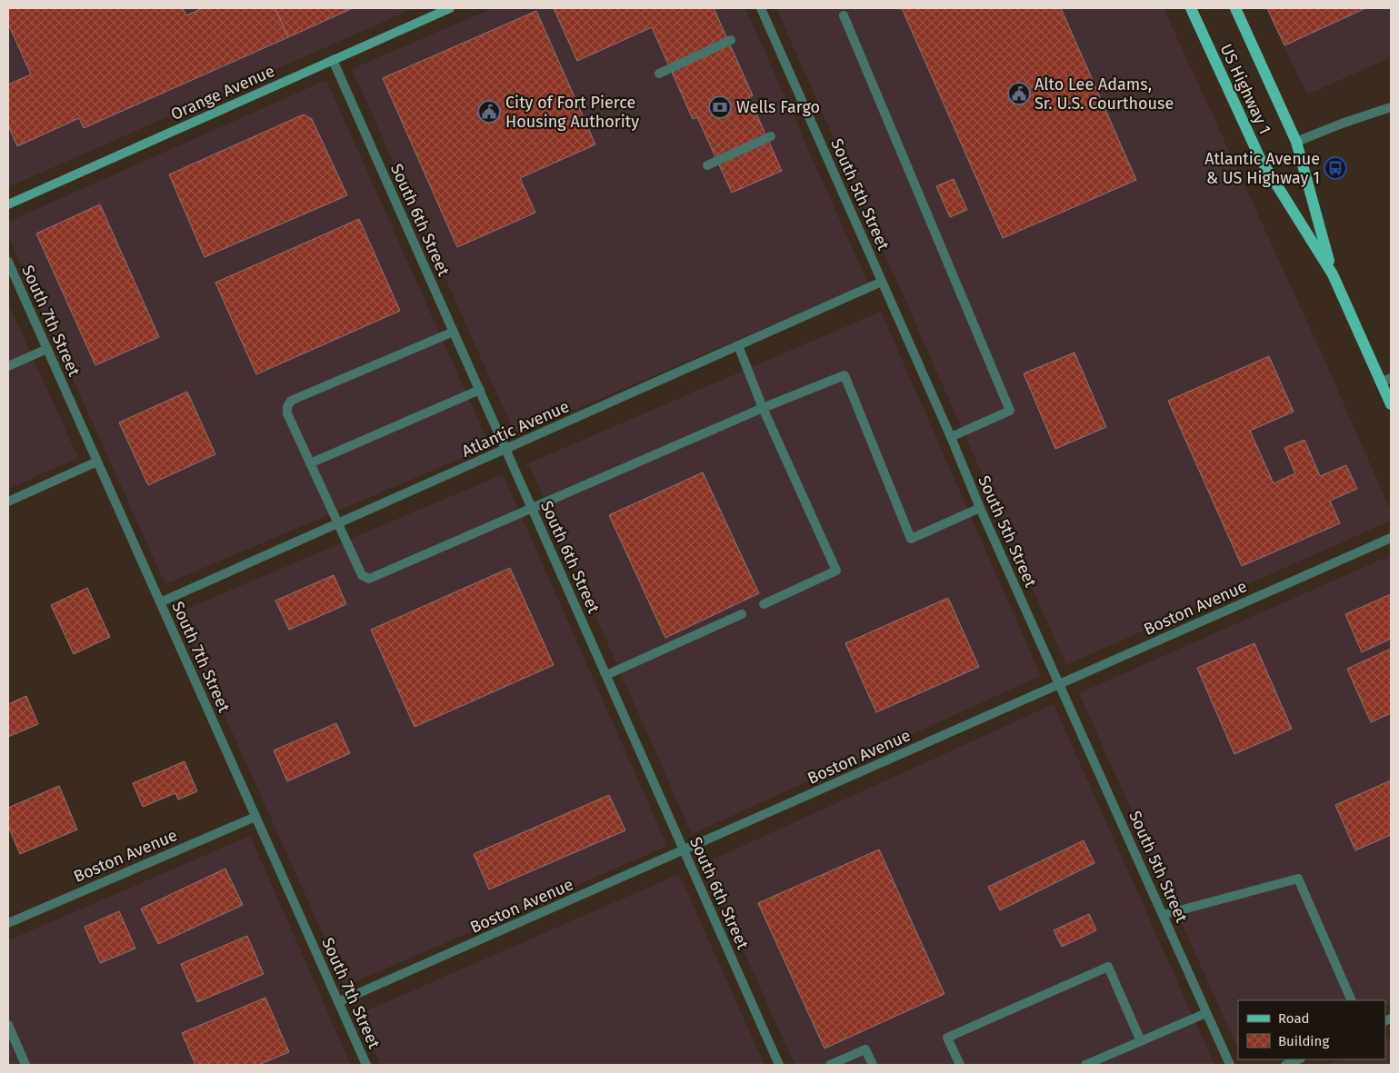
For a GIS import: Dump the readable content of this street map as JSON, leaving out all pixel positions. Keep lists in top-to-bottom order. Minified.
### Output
{"streets":{"main road":["US Highway 1","Orange Avenue"],"street":["South 5th Street","South 6th Street","South 7th Street","Atlantic Avenue","Boston Avenue"]},"crossings":[["Orange Avenue","South 6th Street"],["South 5th Street","Atlantic Avenue"],["South 5th Street","Boston Avenue"],["South 6th Street","Atlantic Avenue"],["South 6th Street","Boston Avenue"],["South 7th Street","Atlantic Avenue"],["South 7th Street","Boston Avenue"]],"places":{"public building":["Alto Lee Adams, Sr. U.S. Courthouse","City of Fort Pierce Housing Authority"],"bank":["Wells Fargo"],"bus stop":["Atlantic Avenue & US Highway 1"]},"legend":["Road","Building"]}
